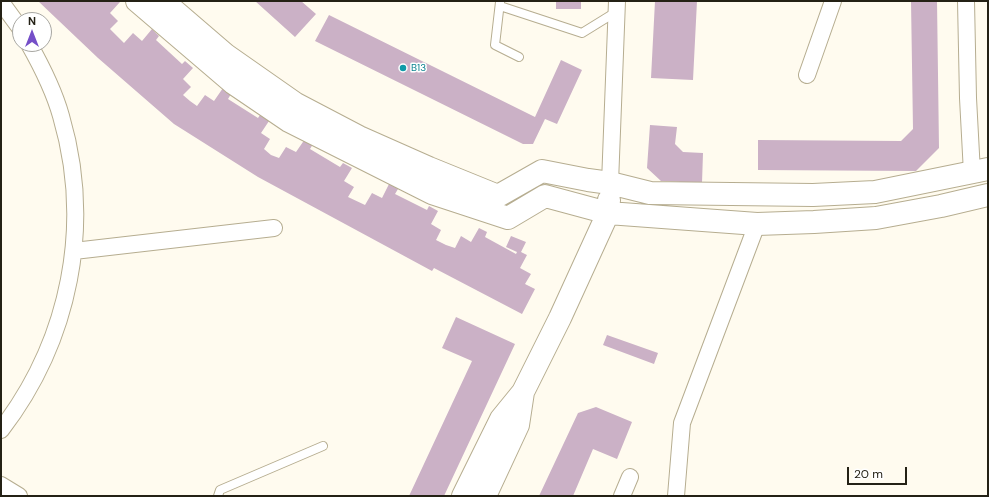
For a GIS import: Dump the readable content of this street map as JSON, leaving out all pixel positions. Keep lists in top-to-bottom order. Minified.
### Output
{"places":["B13"],"scale_bar":"20 m","north":"top"}
